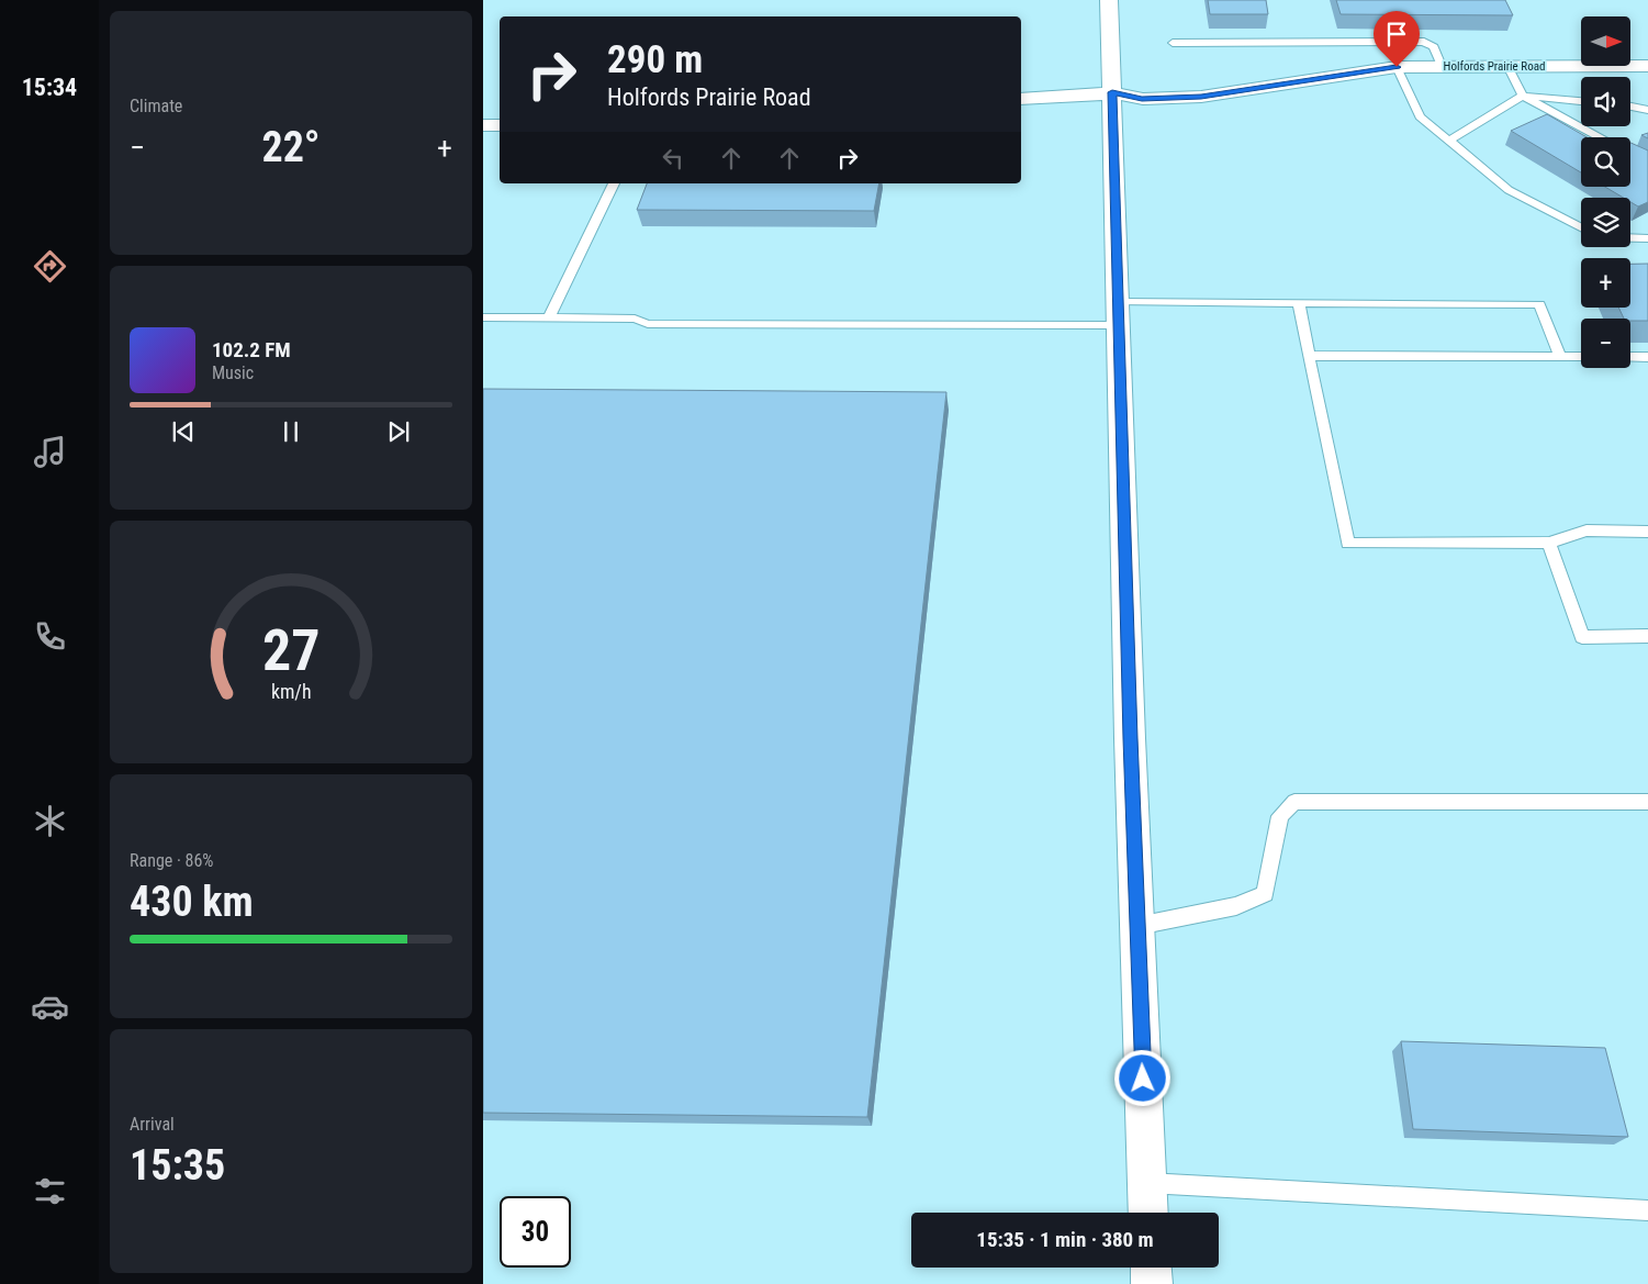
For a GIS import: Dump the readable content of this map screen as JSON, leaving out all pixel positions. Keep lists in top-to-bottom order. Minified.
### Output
{"streets":{"street":["Holfords Prairie Road"]},"north":"right","page":{"tabs":"15:34","tile":["Climate",["Range · 86%","430 km"],["Arrival","15:35"]],"map_buttons":["+","−"],"turn":["290 m","Holfords Prairie Road"],"heat":["−","22°","+"],"song":["102.2 FM","Music"],"limit":"30","trip":"15:35 · 1 min · 380 m","gauge":["27","km/h"]}}
